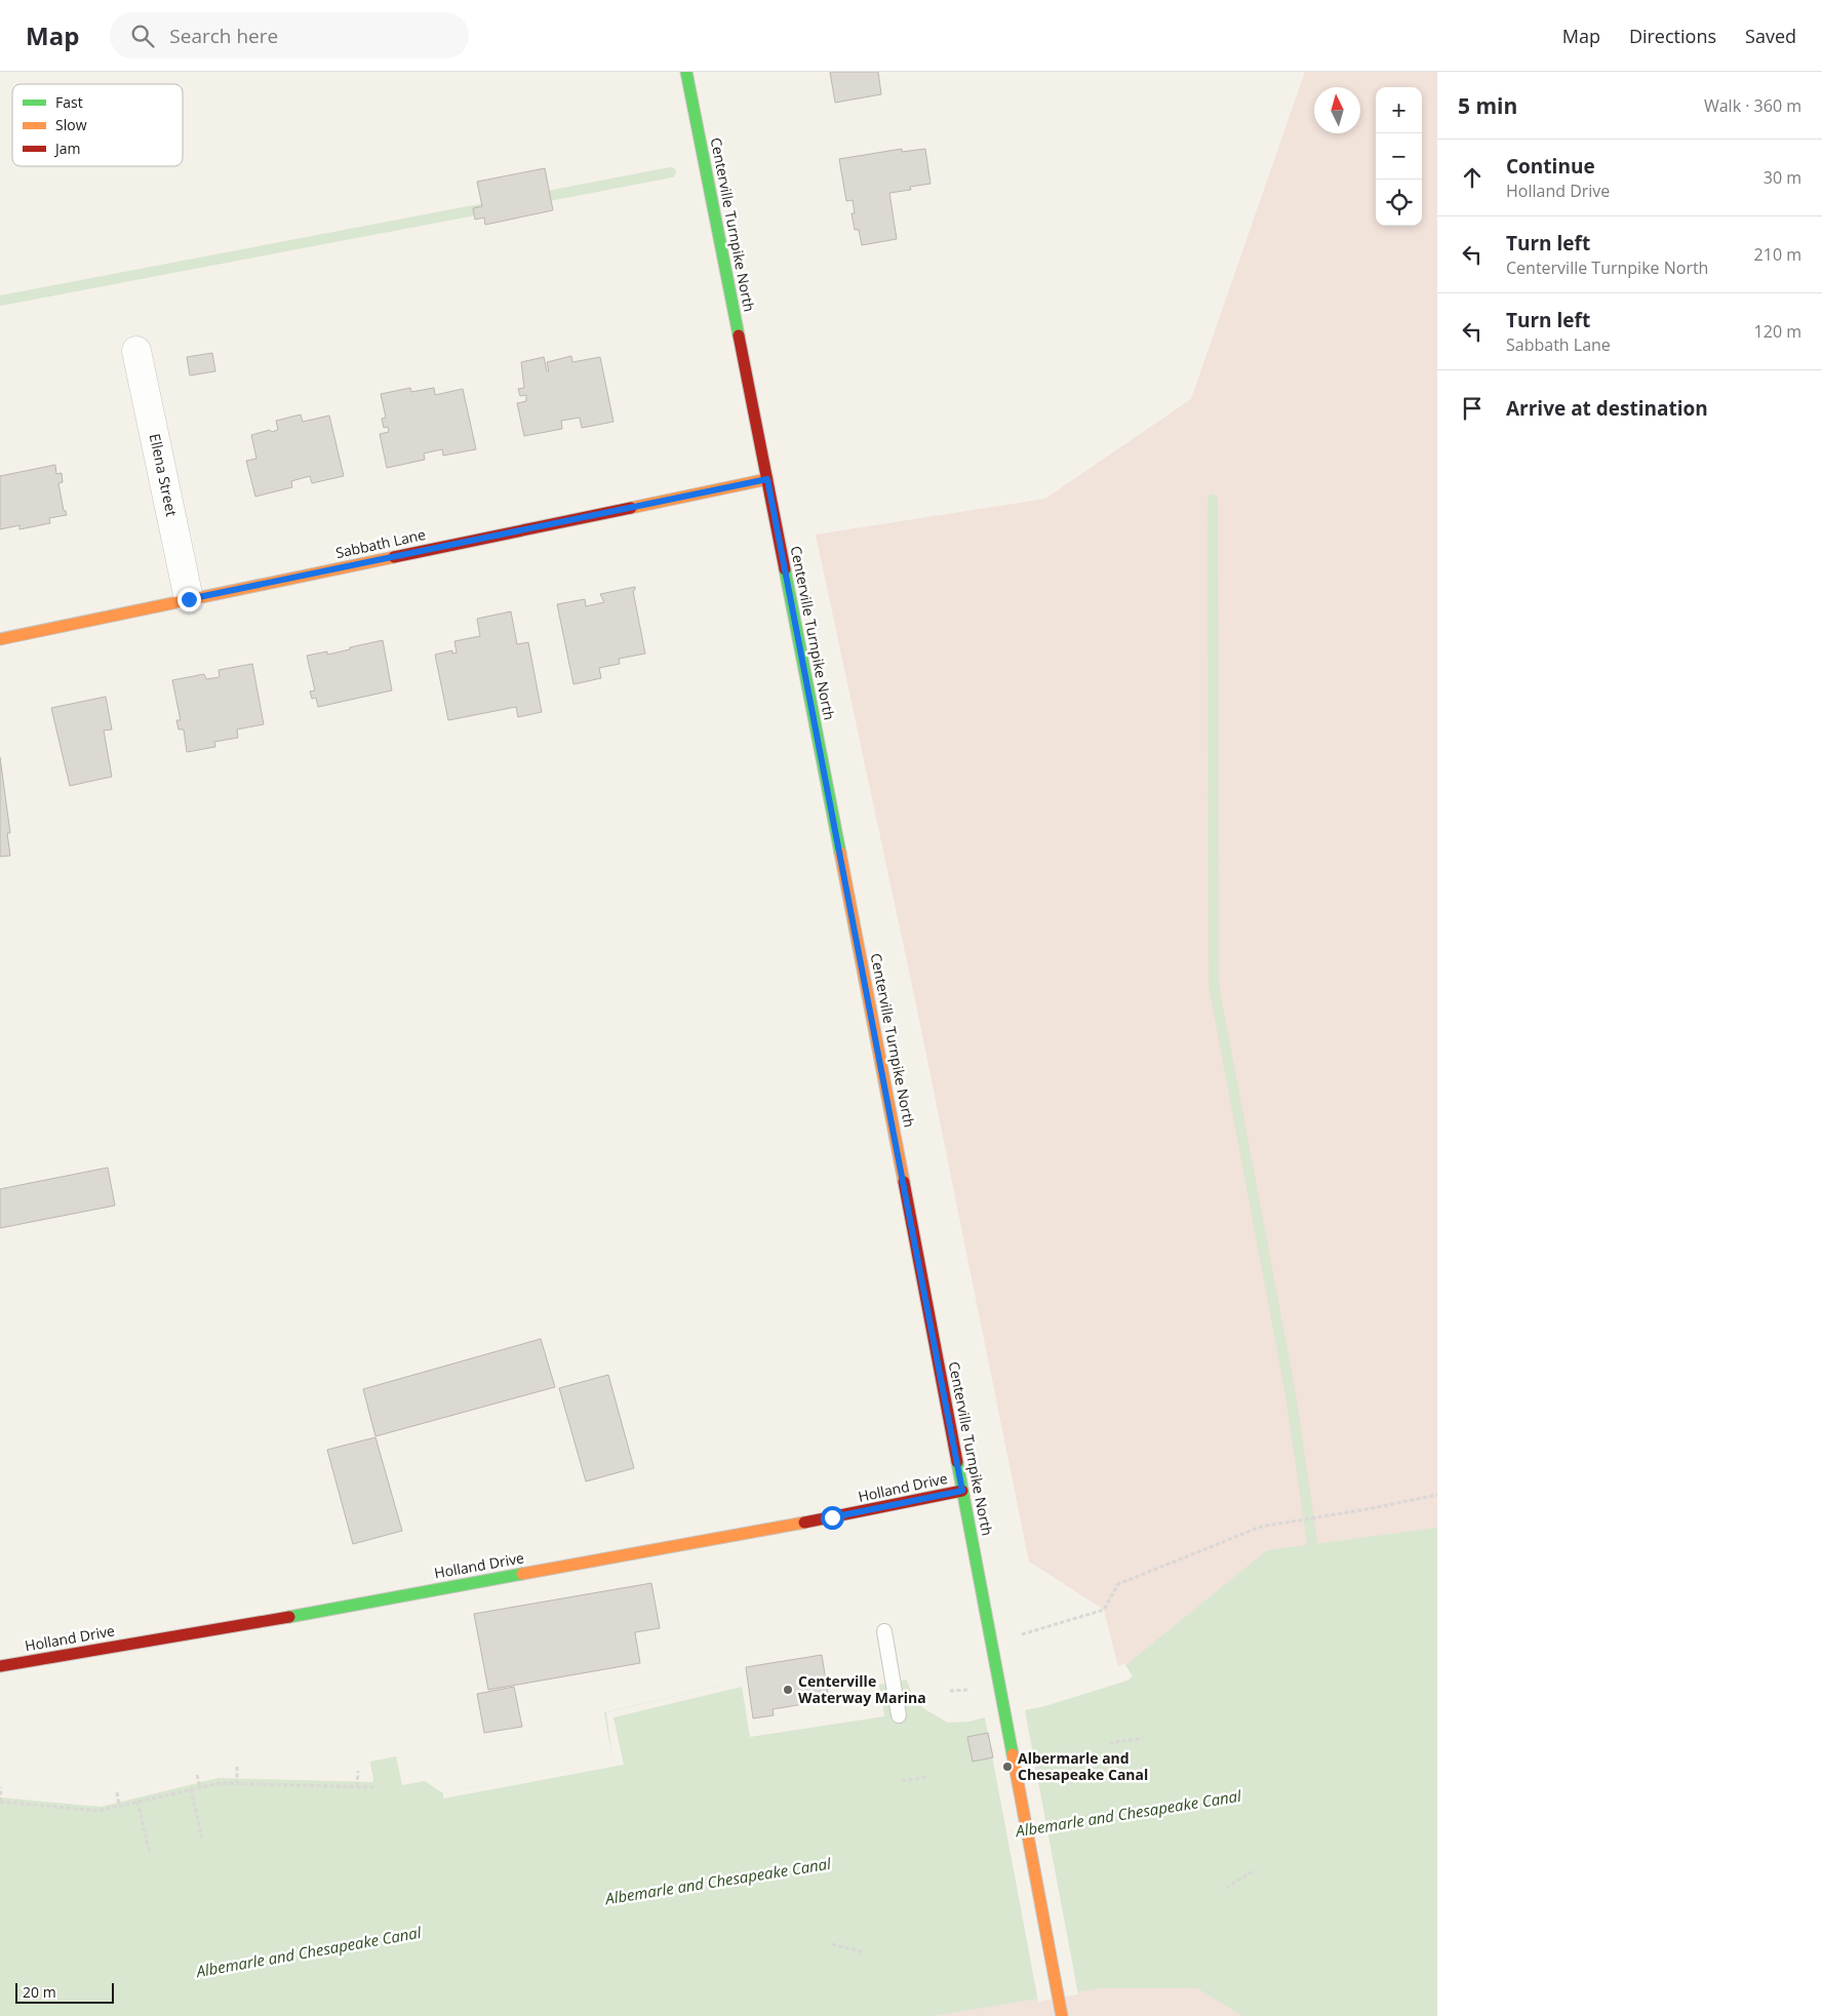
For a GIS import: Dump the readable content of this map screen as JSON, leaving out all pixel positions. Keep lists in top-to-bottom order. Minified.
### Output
{"streets":{"main road":["Centerville Turnpike North","Sabbath Lane","Holland Drive"],"street":["Ellena Street"]},"crossings":[["Centerville Turnpike North","Sabbath Lane"],["Centerville Turnpike North","Holland Drive"],["Ellena Street","Sabbath Lane"]],"water":["Albemarle and Chesapeake Canal"],"places":["Centerville Waterway Marina","Albermarle and Chesapeake Canal"],"legend":["Fast","Slow","Jam"],"scale_bar":"20 m","north":"top","page":{"header":"Map","search":"Search here","nav":["Map","Directions","Saved"],"heading":["5 min","Walk · 360 m"],"map_buttons":["+","−"],"list":[["Continue","Holland Drive","30 m"],["Turn left","Centerville Turnpike North","210 m"],["Turn left","Sabbath Lane","120 m"],"Arrive at destination"],"scale":"20 m"}}
